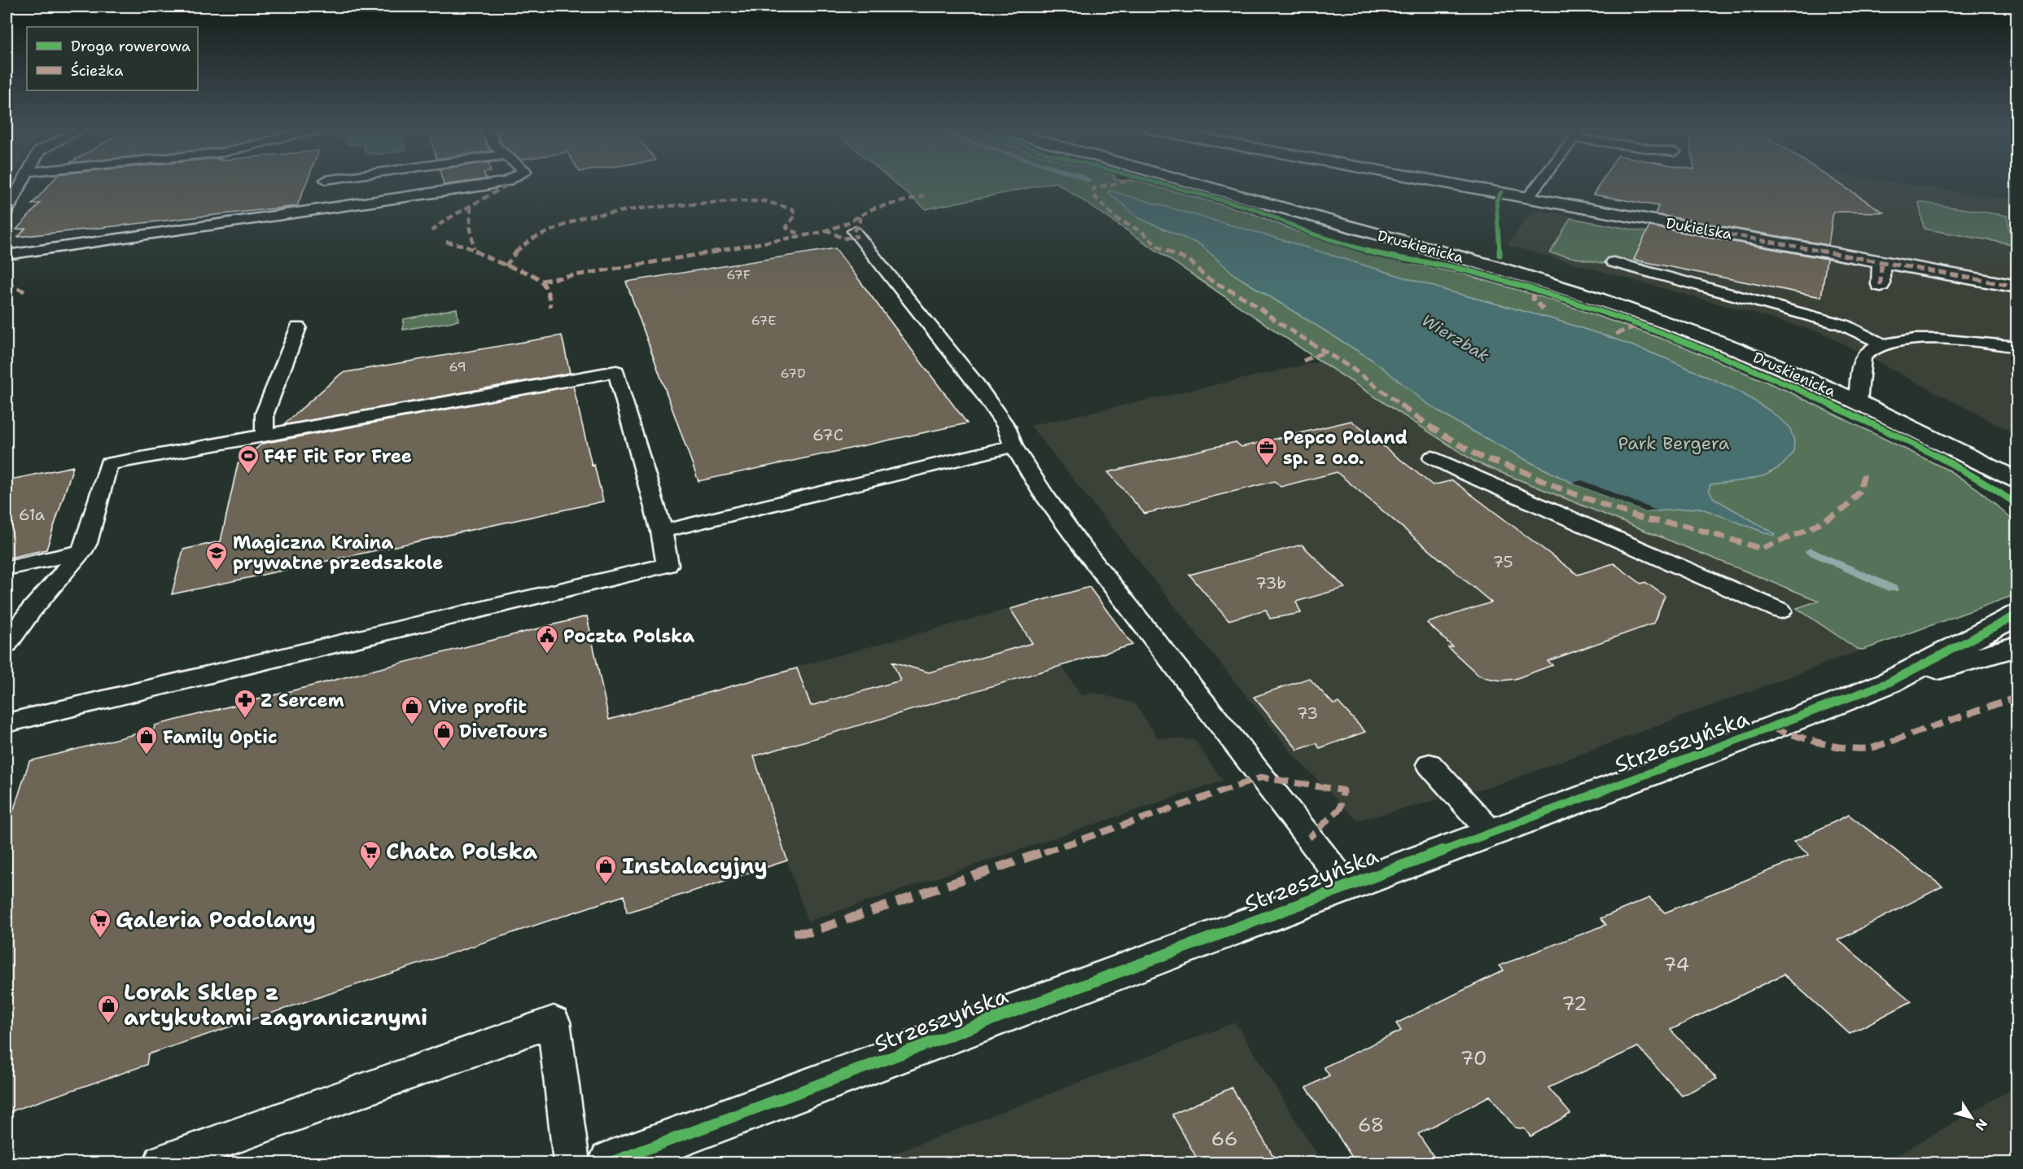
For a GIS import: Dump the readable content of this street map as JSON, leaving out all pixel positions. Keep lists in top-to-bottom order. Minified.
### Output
{"streets":{"street":["Dukielska","Druskienicka","Strzeszyńska"]},"water":["Wierzbak"],"parks":["Park Bergera"],"places":{"office":["Pepco Poland sp. z o.o."],"sports":["F4F Fit For Free"],"school or university":["Magiczna Kraina prywatne przedszkole"],"public building":["Poczta Polska"],"pharmacy":["Z Sercem"],"shop":["Vive profit","DiveTours","Family Optic","Instalacyjny","Lorak Sklep z artykułami zagranicznymi"],"supermarket":["Chata Polska","Galeria Podolany"]},"house_numbers":["67F","67E","69","67D","67C","61a","75","73b","73","74","72","70","68","66"],"legend":["Droga rowerowa","Ścieżka"],"north":"bottom right"}
